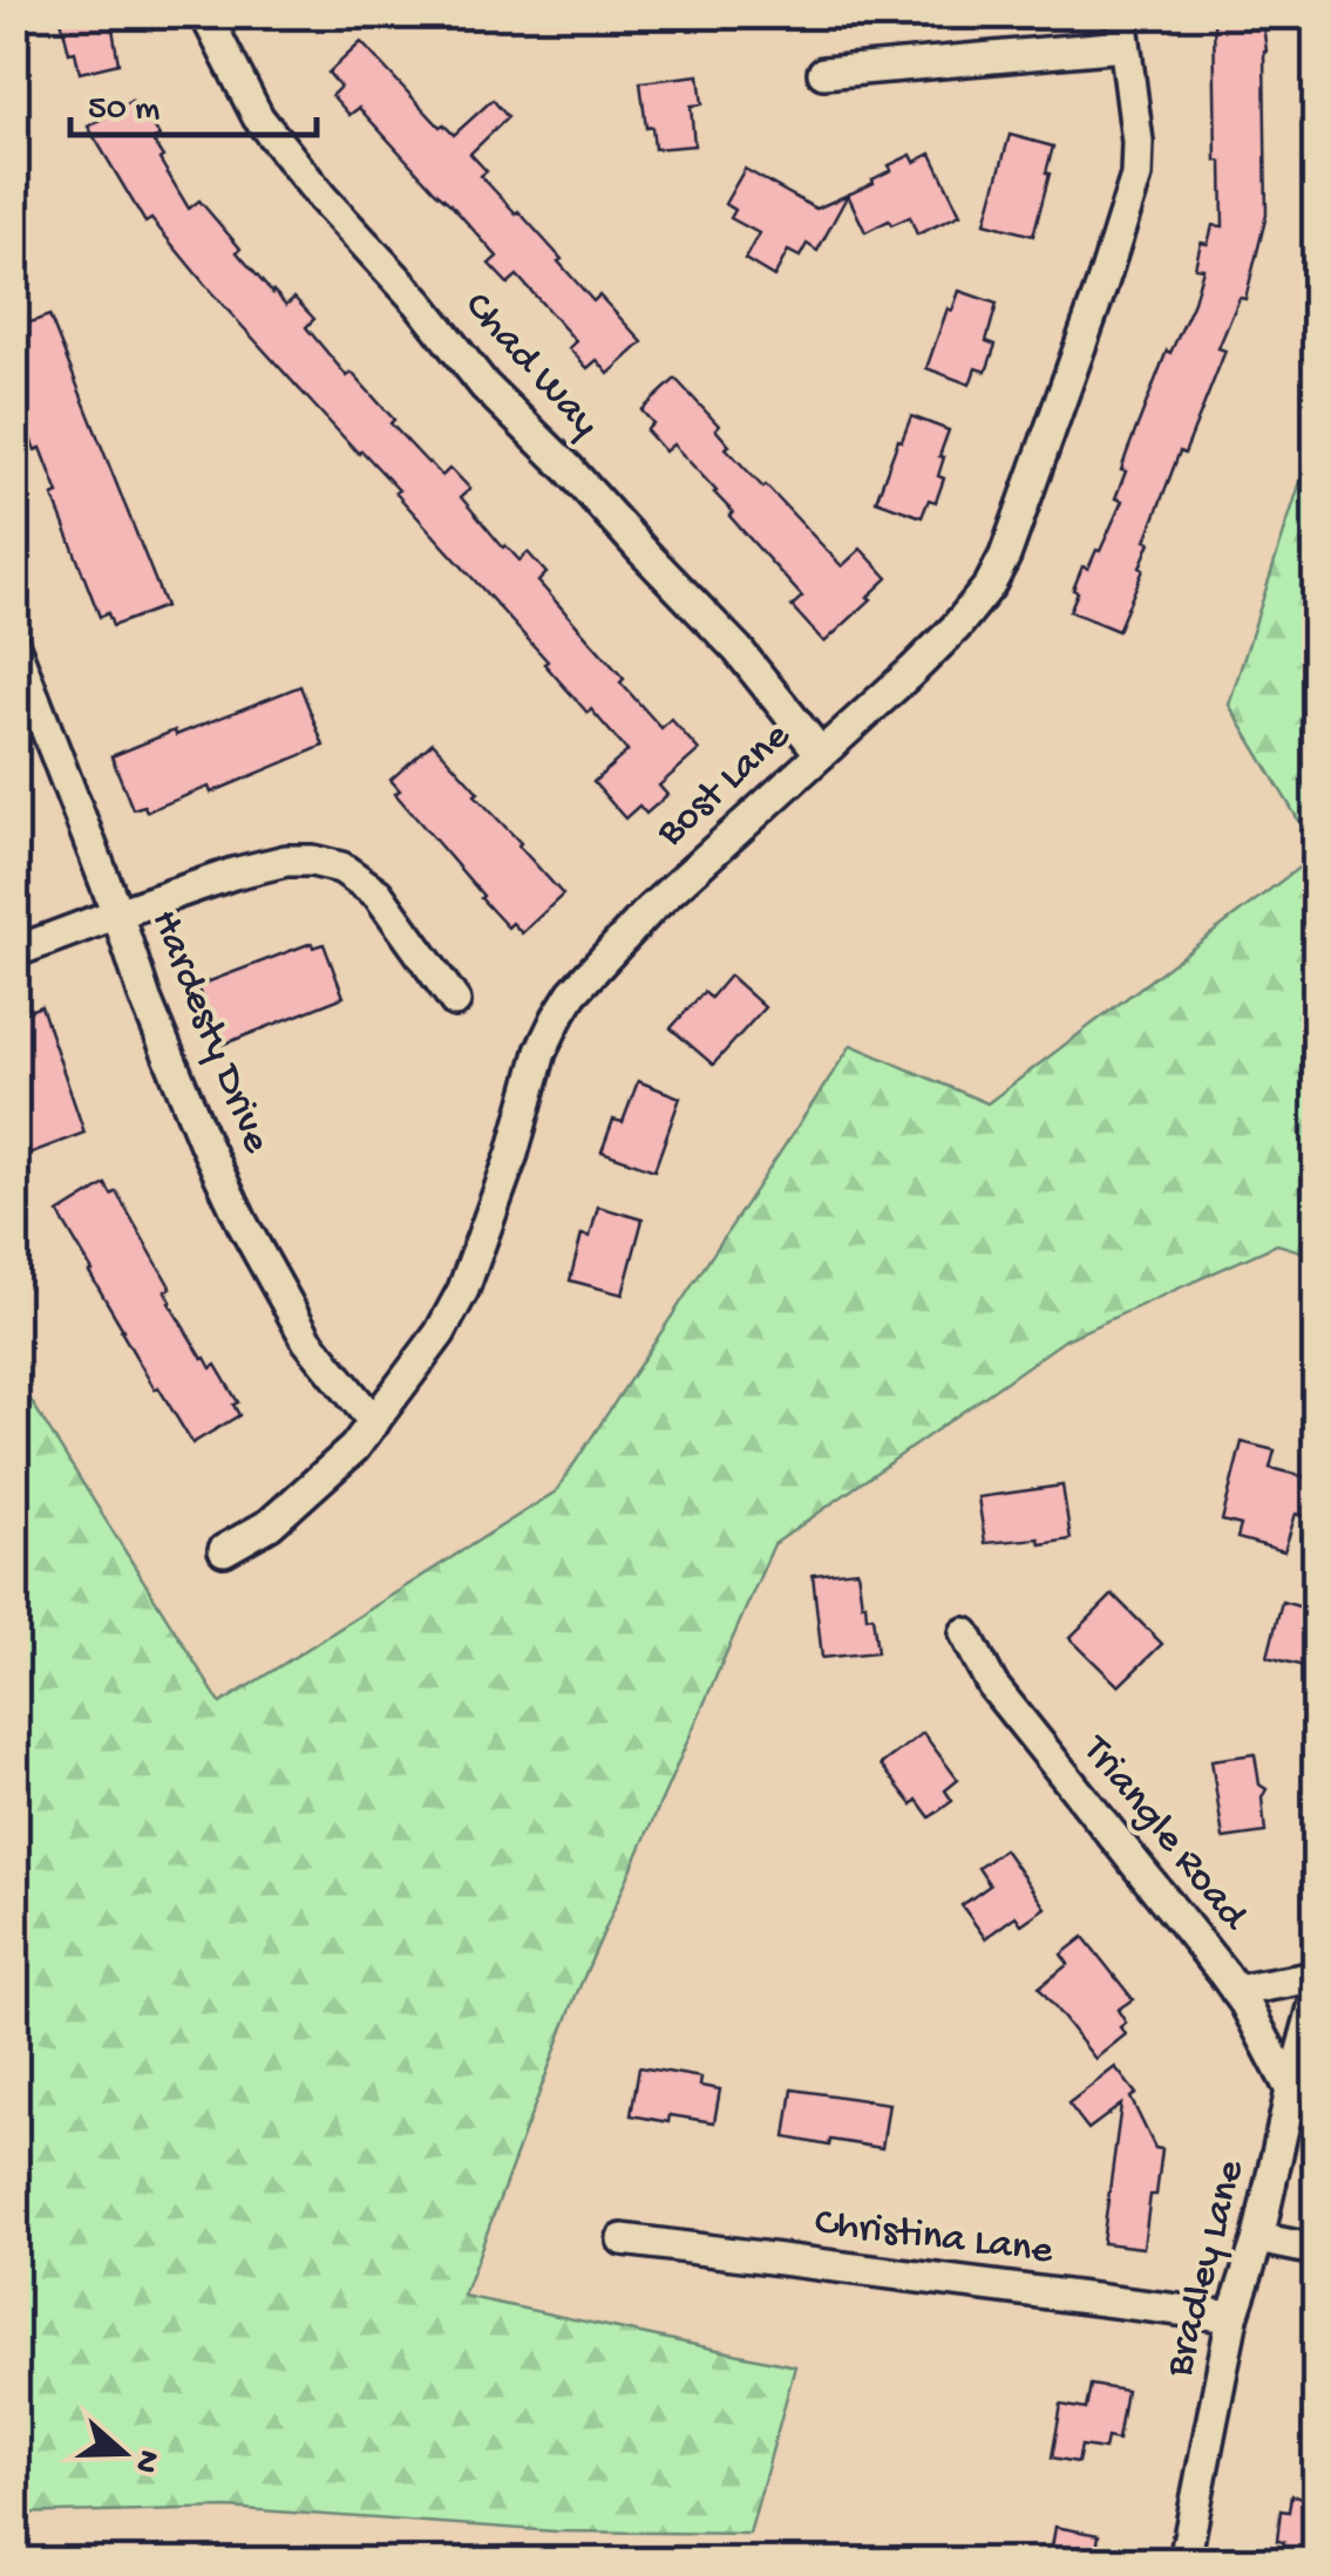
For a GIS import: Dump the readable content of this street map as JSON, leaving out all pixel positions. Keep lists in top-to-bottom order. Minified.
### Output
{"streets":{"street":["Chad Way","Bost Lane","Hardesty Drive","Triangle Road","Christina Lane","Bradley Lane"]},"crossings":[["Chad Way","Bost Lane"],["Bost Lane","Hardesty Drive"],["Triangle Road","Bradley Lane"],["Christina Lane","Bradley Lane"]],"scale_bar":"50 m","north":"right"}
